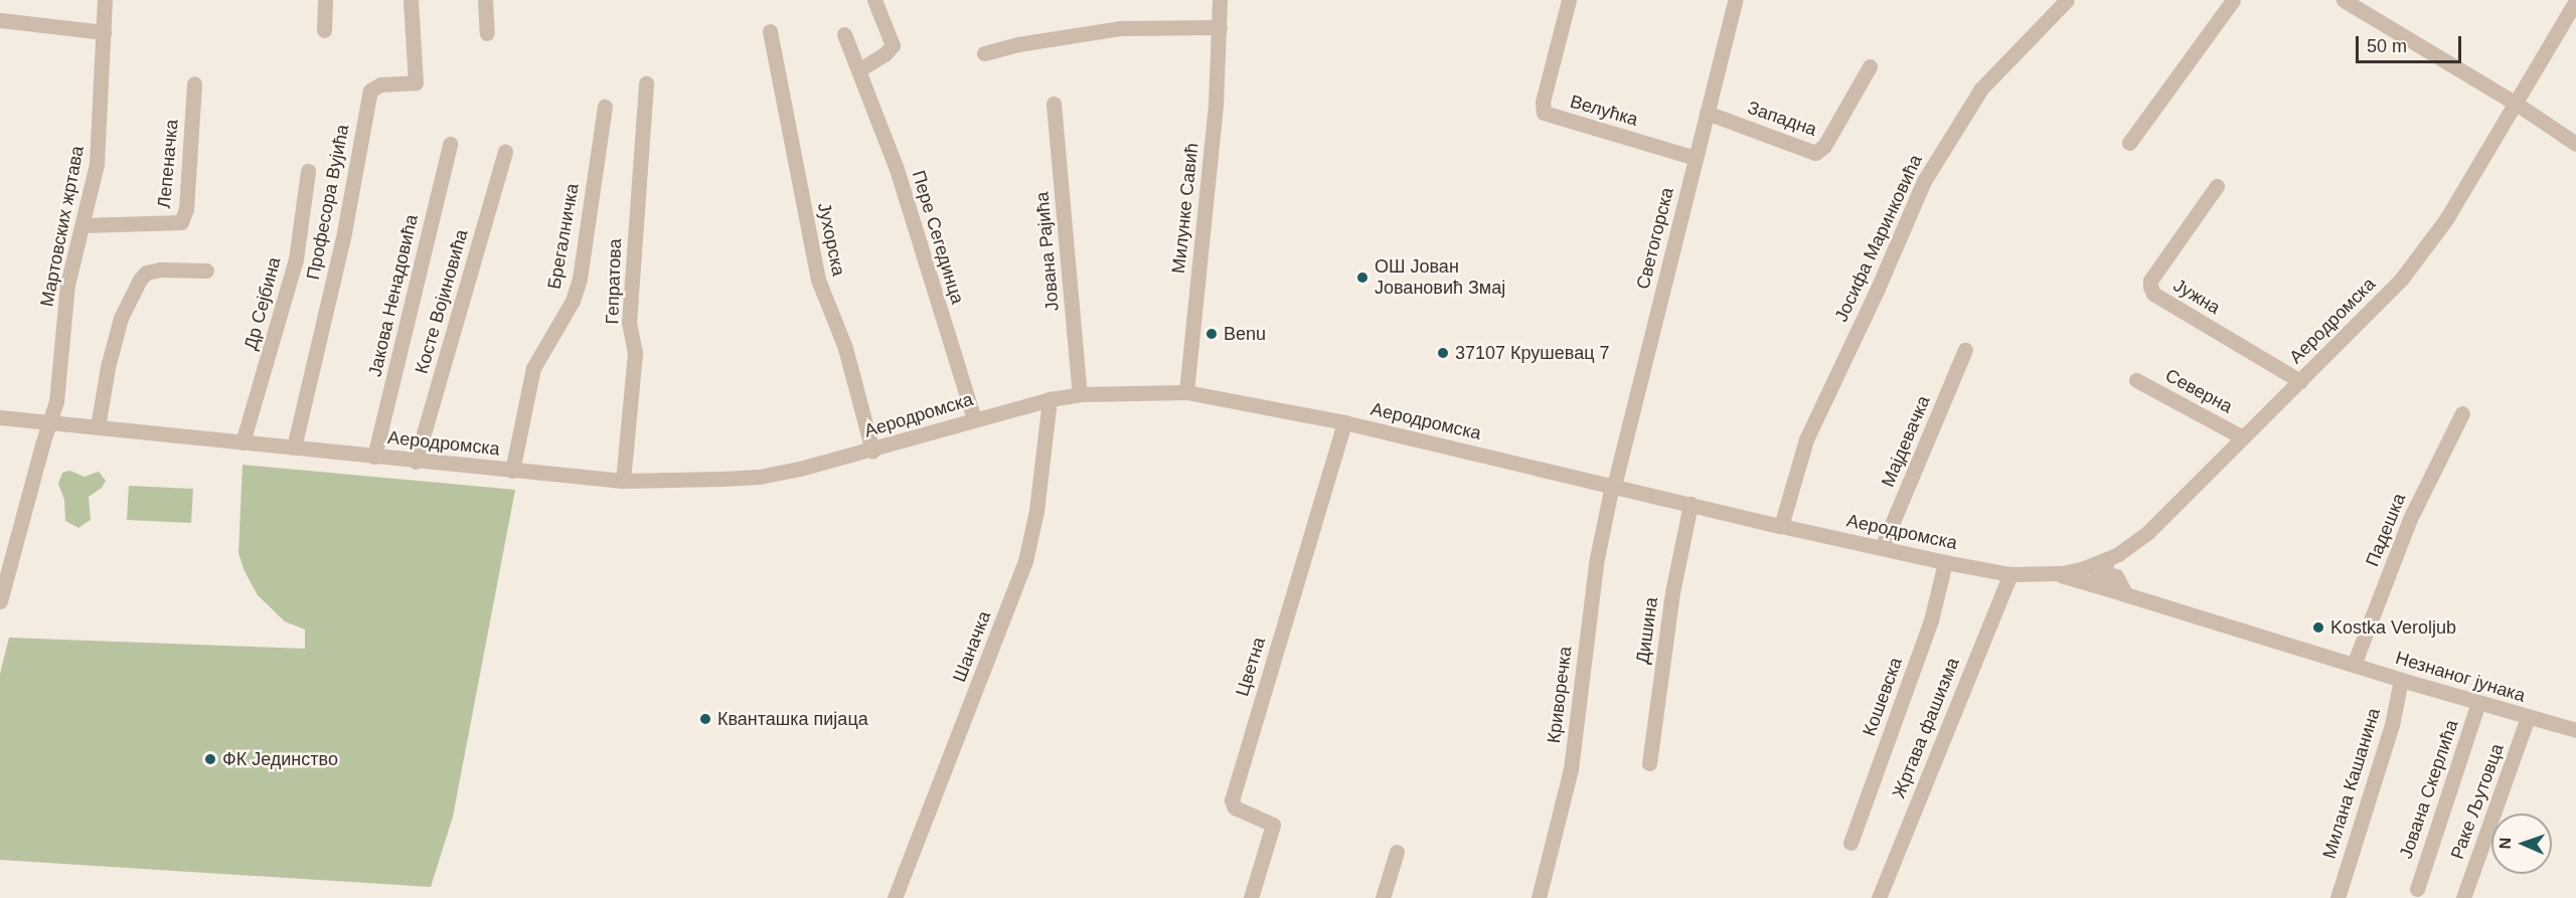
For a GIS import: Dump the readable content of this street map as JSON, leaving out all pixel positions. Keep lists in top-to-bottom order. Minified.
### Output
{"streets":{"street":["Велућка","Западна","Лепеначка","Професора Вујића","Милунке Савић","Мартовских жртава","Брегалничка","Пере Сегединца","Светогорска","Јосифа Маринковића","Јухорска","Јована Рајића","Гепратова","Јакова Ненадовића","Јужна","Косте Војиновића","Др Сејбина","Аеродромска","Северна","Мајдевачка","Падешка","Дишина","Шаначка","Цветна","Незнаног јунака","Криворечка","Кошевска","Жртава фашизма","Милана Кашанина","Јована Скерлића","Раке Љутовца"]},"crossings":[["Велућка","Светогорска"],["Западна","Светогорска"],["Лепеначка","Мартовских жртава"],["Професора Вујића","Аеродромска"],["Милунке Савић","Аеродромска"],["Мартовских жртава","Аеродромска"],["Брегалничка","Аеродромска"],["Пере Сегединца","Аеродромска"],["Светогорска","Аеродромска"],["Светогорска","Криворечка"],["Јосифа Маринковића","Аеродромска"],["Јухорска","Аеродромска"],["Јована Рајића","Аеродромска"],["Гепратова","Аеродромска"],["Јакова Ненадовића","Аеродромска"],["Јужна","Аеродромска"],["Косте Војиновића","Аеродромска"],["Др Сејбина","Аеродромска"],["Аеродромска","Северна"],["Аеродромска","Мајдевачка"],["Аеродромска","Дишина"],["Аеродромска","Шаначка"],["Аеродромска","Цветна"],["Аеродромска","Незнаног јунака"],["Аеродромска","Криворечка"],["Аеродромска","Кошевска"],["Аеродромска","Жртава фашизма"],["Падешка","Незнаног јунака"],["Незнаног јунака","Милана Кашанина"],["Незнаног јунака","Јована Скерлића"],["Незнаног јунака","Раке Љутовца"]],"places":["ОШ Јован Јовановић Змај","Benu","37107 Крушевац 7","Kostka Veroljub","Кванташка пијаца","ФК Јединство"],"scale_bar":"50 m","north":"left"}
